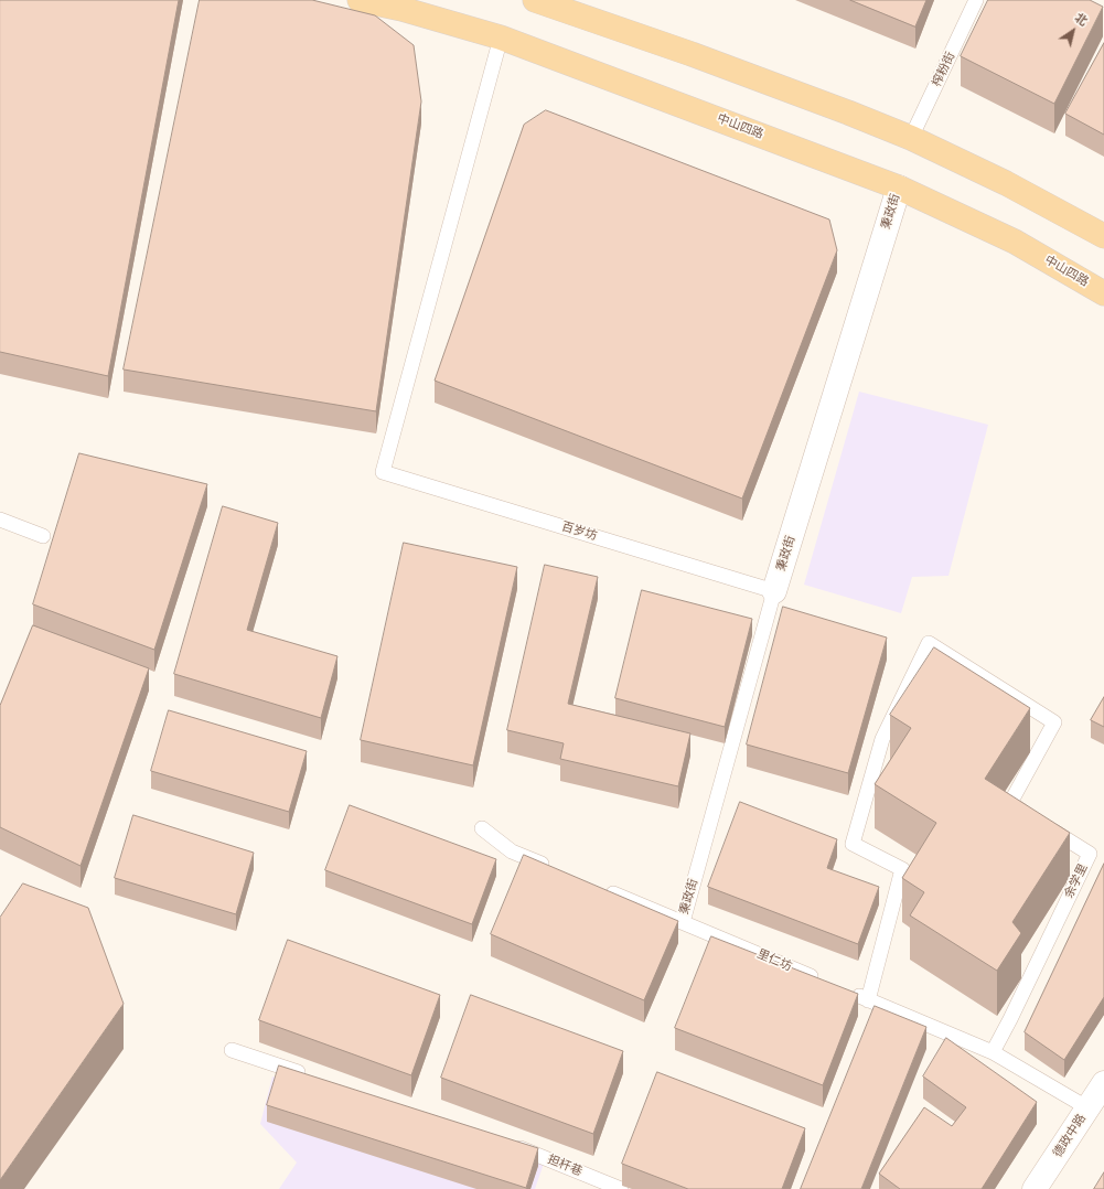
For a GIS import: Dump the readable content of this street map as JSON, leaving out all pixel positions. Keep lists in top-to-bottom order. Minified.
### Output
{"streets":{"main road":["中山四路"],"street":["秉政街","德政中路"],"lane":["榨粉街","百岁坊","余学里","里仁坊","担杆巷"]},"crossings":[["中山四路","秉政街"],["中山四路","百岁坊"],["秉政街","百岁坊"],["秉政街","里仁坊"]],"north":"top right"}
